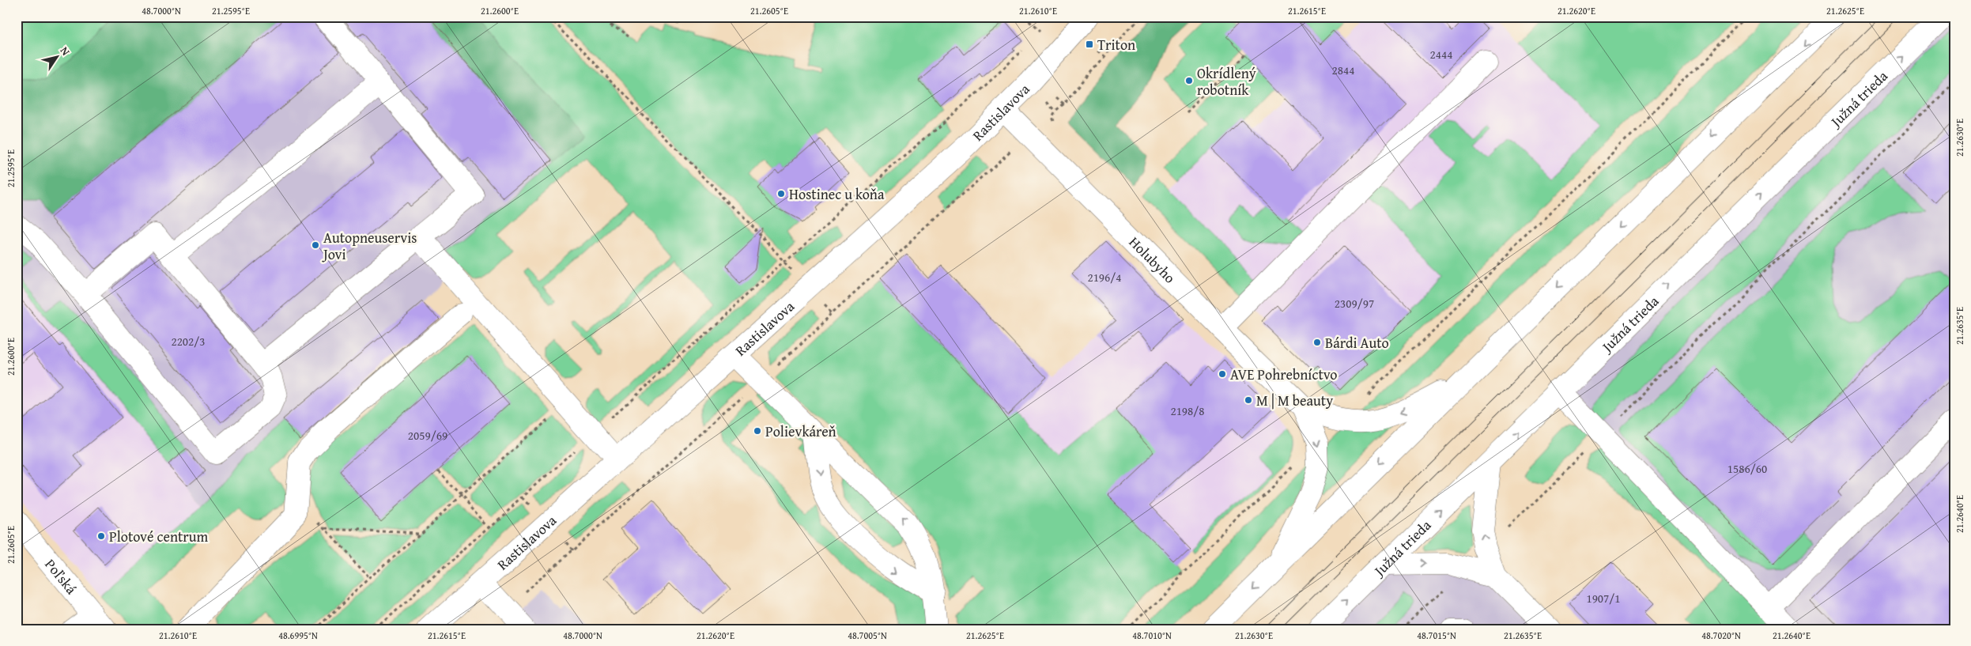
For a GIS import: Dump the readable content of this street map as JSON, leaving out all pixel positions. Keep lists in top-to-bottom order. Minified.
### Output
{"streets":{"street":["Južná trieda","Rastislavova","Holubyho","Poľská"]},"crossings":[["Rastislavova","Holubyho"]],"places":{"transit":["Triton"],"other":["Okrídlený robotník","Hostinec u koňa","Autopneuservis Jovi","Bárdi Auto","AVE Pohrebníctvo","M | M beauty","Polievkáreň","Plotové centrum"]},"house_numbers":["2444","2844","2196/4","2309/97","2202/3","2198/8","2059/69","1586/60","1907/1"],"north":"top right","coordinates":["48.7000°N","21.2595°E","21.2600°E","21.2605°E","21.2610°E","21.2615°E","21.2620°E","21.2625°E","21.2630°E","21.2635°E","21.2640°E","48.6995°N","48.7005°N","48.7010°N","48.7015°N","48.7020°N"]}
